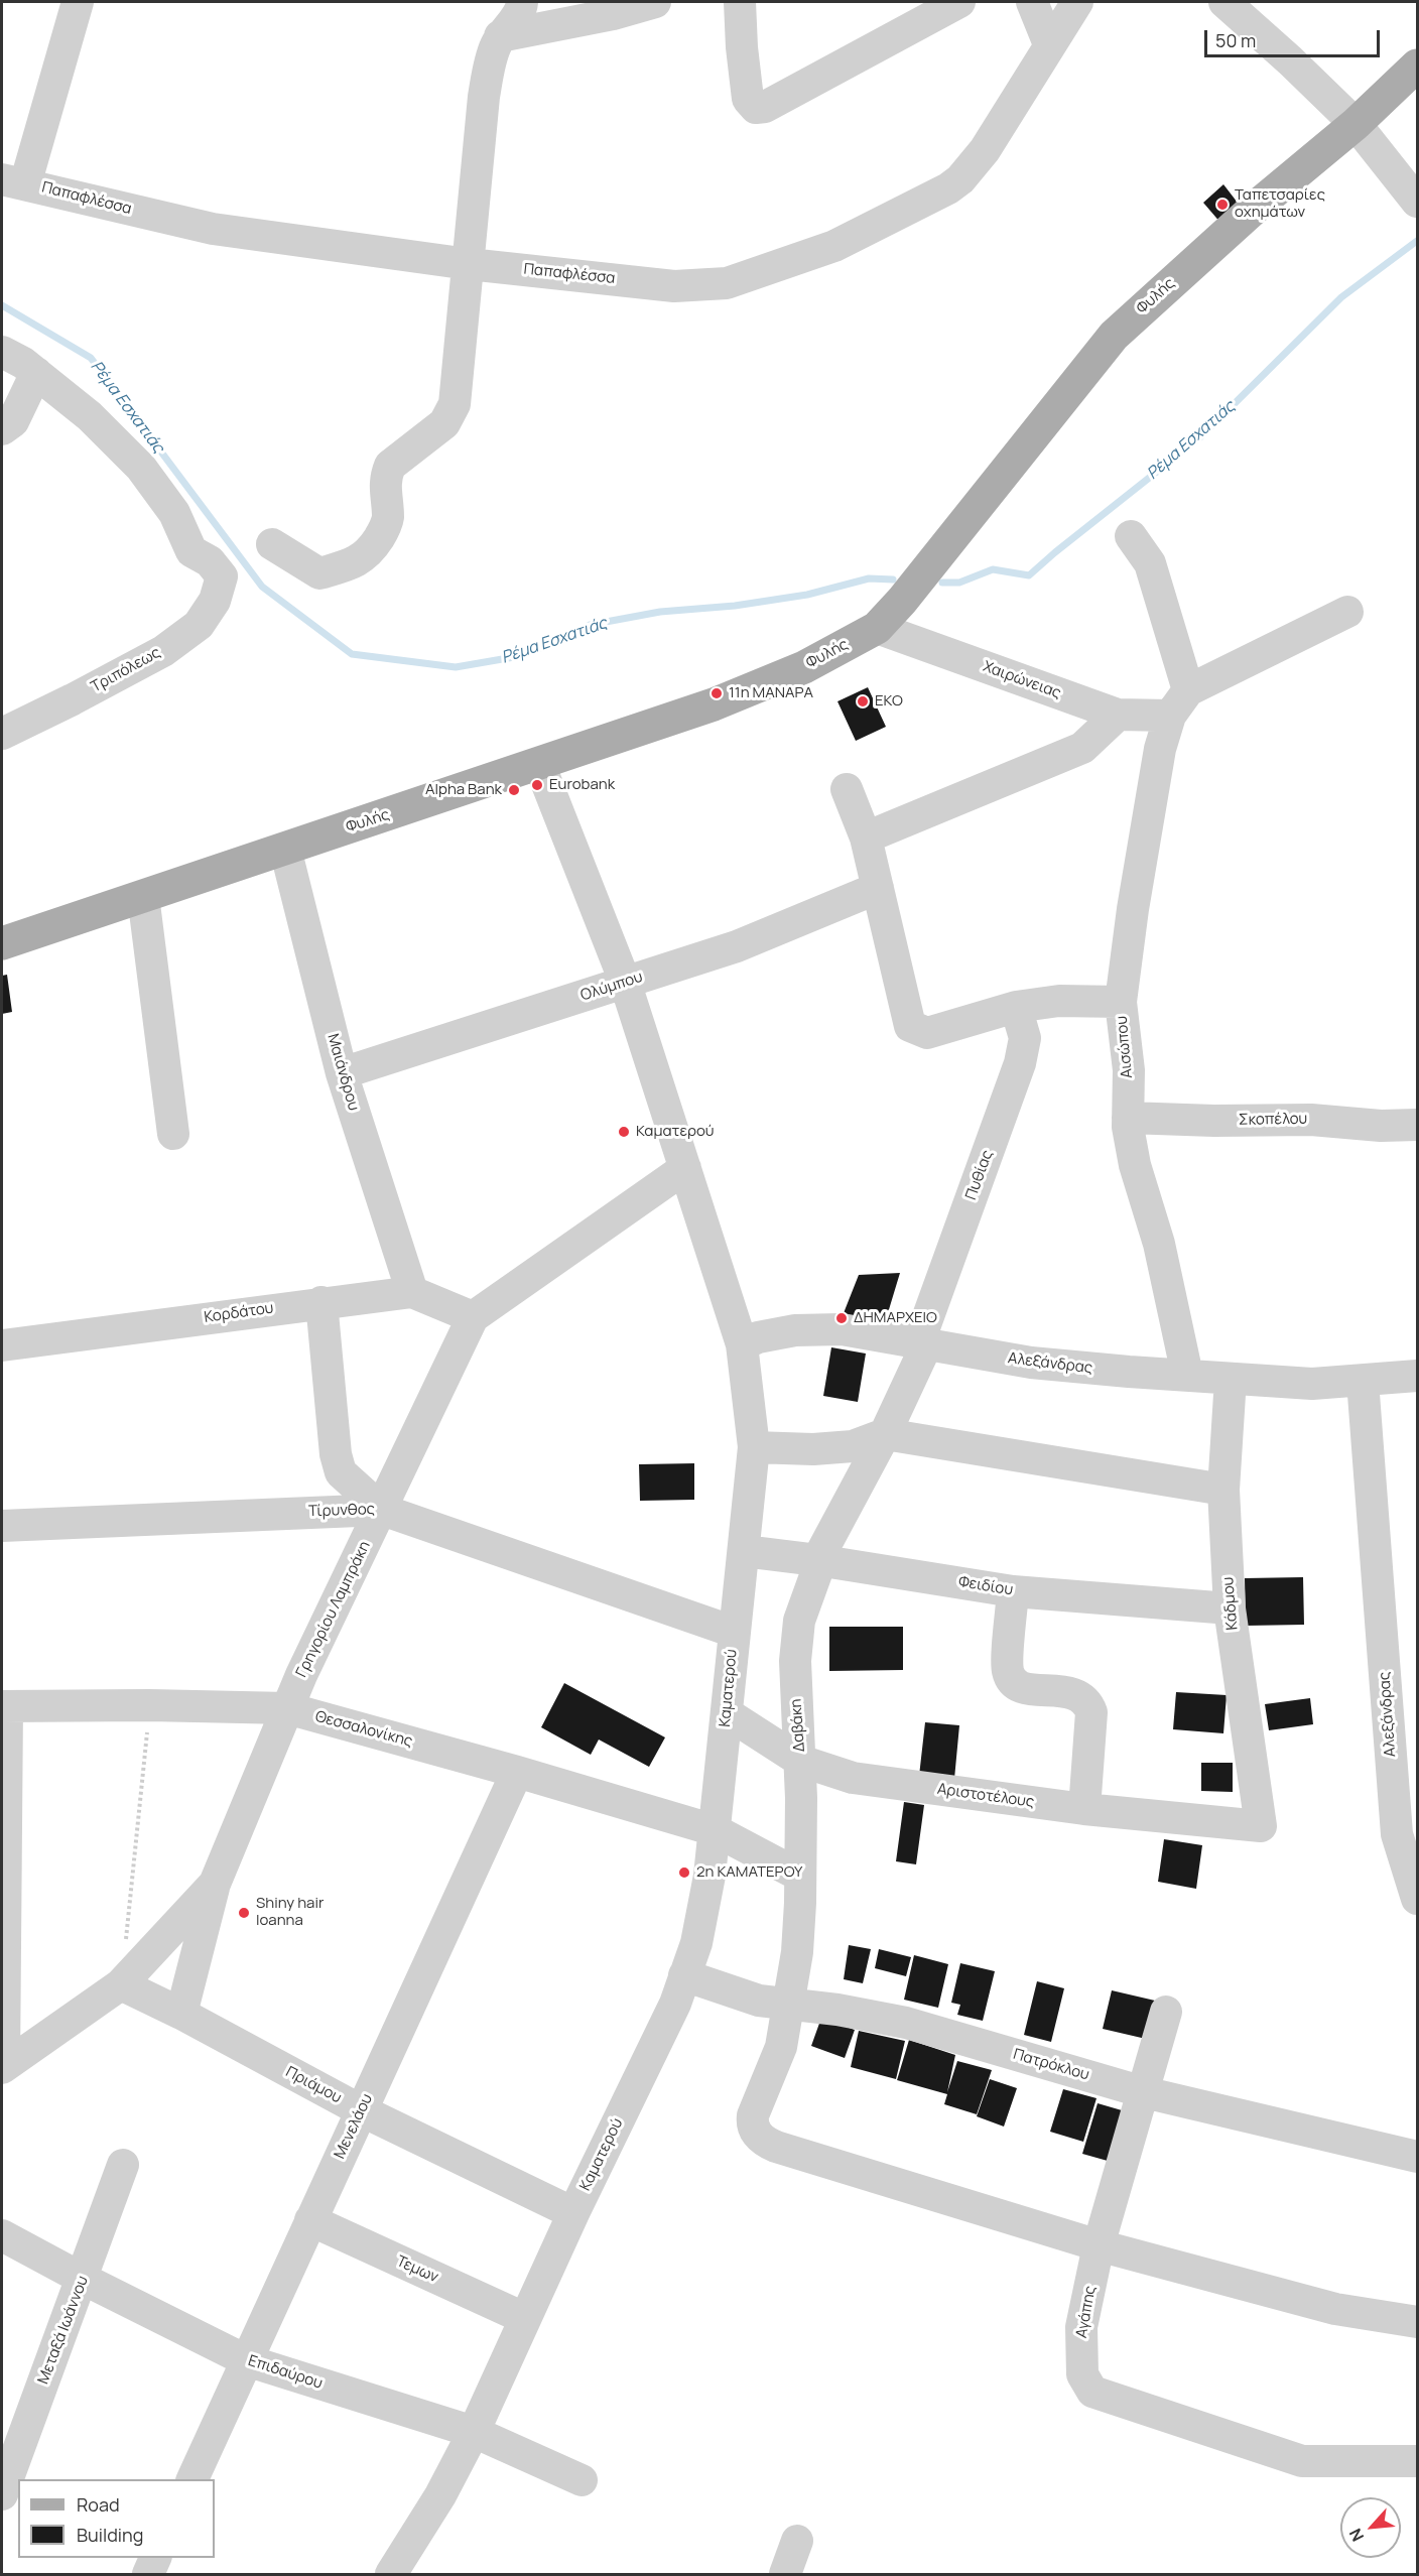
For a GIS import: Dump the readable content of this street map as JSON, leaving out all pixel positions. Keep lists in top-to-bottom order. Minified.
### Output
{"streets":{"main road":["Φυλής"],"street":["Παπαφλέσσα","Τριπόλεως","Χαιρώνειας","Ολύμπου","Αισώπου","Μαιάνδρου","Σκοπέλου","Πυθίας","Κορδάτου","Αλεξάνδρας","Τίρυνθος","Φειδίου","Κάδμου","Γρηγορίου Λαμπράκη","Καματερού","Δαβάκη","Θεσσαλονίκης","Αριστοτέλους","Πατρόκλου","Πριάμου","Μενελάου","Τεμων","Αγάπης","Μεταξά Ιωάννου","Επιδαύρου"]},"crossings":[["Φυλής","Χαιρώνειας"],["Φυλής","Μαιάνδρου"],["Φυλής","Καματερού"],["Χαιρώνειας","Αισώπου"],["Ολύμπου","Μαιάνδρου"],["Ολύμπου","Καματερού"],["Αισώπου","Σκοπέλου"],["Αισώπου","Αλεξάνδρας"],["Μαιάνδρου","Κορδάτου"],["Πυθίας","Αλεξάνδρας"],["Πυθίας","Δαβάκη"],["Κορδάτου","Γρηγορίου Λαμπράκη"],["Αλεξάνδρας","Κάδμου"],["Αλεξάνδρας","Καματερού"],["Αλεξάνδρας","Δαβάκη"],["Τίρυνθος","Γρηγορίου Λαμπράκη"],["Τίρυνθος","Καματερού"],["Φειδίου","Κάδμου"],["Φειδίου","Καματερού"],["Φειδίου","Δαβάκη"],["Κάδμου","Αριστοτέλους"],["Γρηγορίου Λαμπράκη","Καματερού"],["Γρηγορίου Λαμπράκη","Θεσσαλονίκης"],["Γρηγορίου Λαμπράκη","Πριάμου"],["Καματερού","Θεσσαλονίκης"],["Καματερού","Αριστοτέλους"],["Καματερού","Πατρόκλου"],["Καματερού","Πριάμου"],["Καματερού","Τεμων"],["Καματερού","Επιδαύρου"],["Δαβάκη","Θεσσαλονίκης"],["Δαβάκη","Αριστοτέλους"],["Δαβάκη","Πατρόκλου"],["Δαβάκη","Αγάπης"],["Θεσσαλονίκης","Μενελάου"],["Πατρόκλου","Αγάπης"],["Πριάμου","Μενελάου"],["Μενελάου","Τεμων"],["Μενελάου","Επιδαύρου"],["Μεταξά Ιωάννου","Επιδαύρου"]],"water":["Ρέμα Εσχατιάς"],"places":["Ταπετσαρίες οχημάτων","11η ΜΑΝΑΡΑ","EKO","Eurobank","Alpha Bank","Καματερού","ΔΗΜΑΡΧΕΙΟ","2η ΚΑΜΑΤΕΡΟΥ","Shiny hair Ioanna"],"legend":["Road","Building"],"scale_bar":"50 m","north":"bottom left"}
